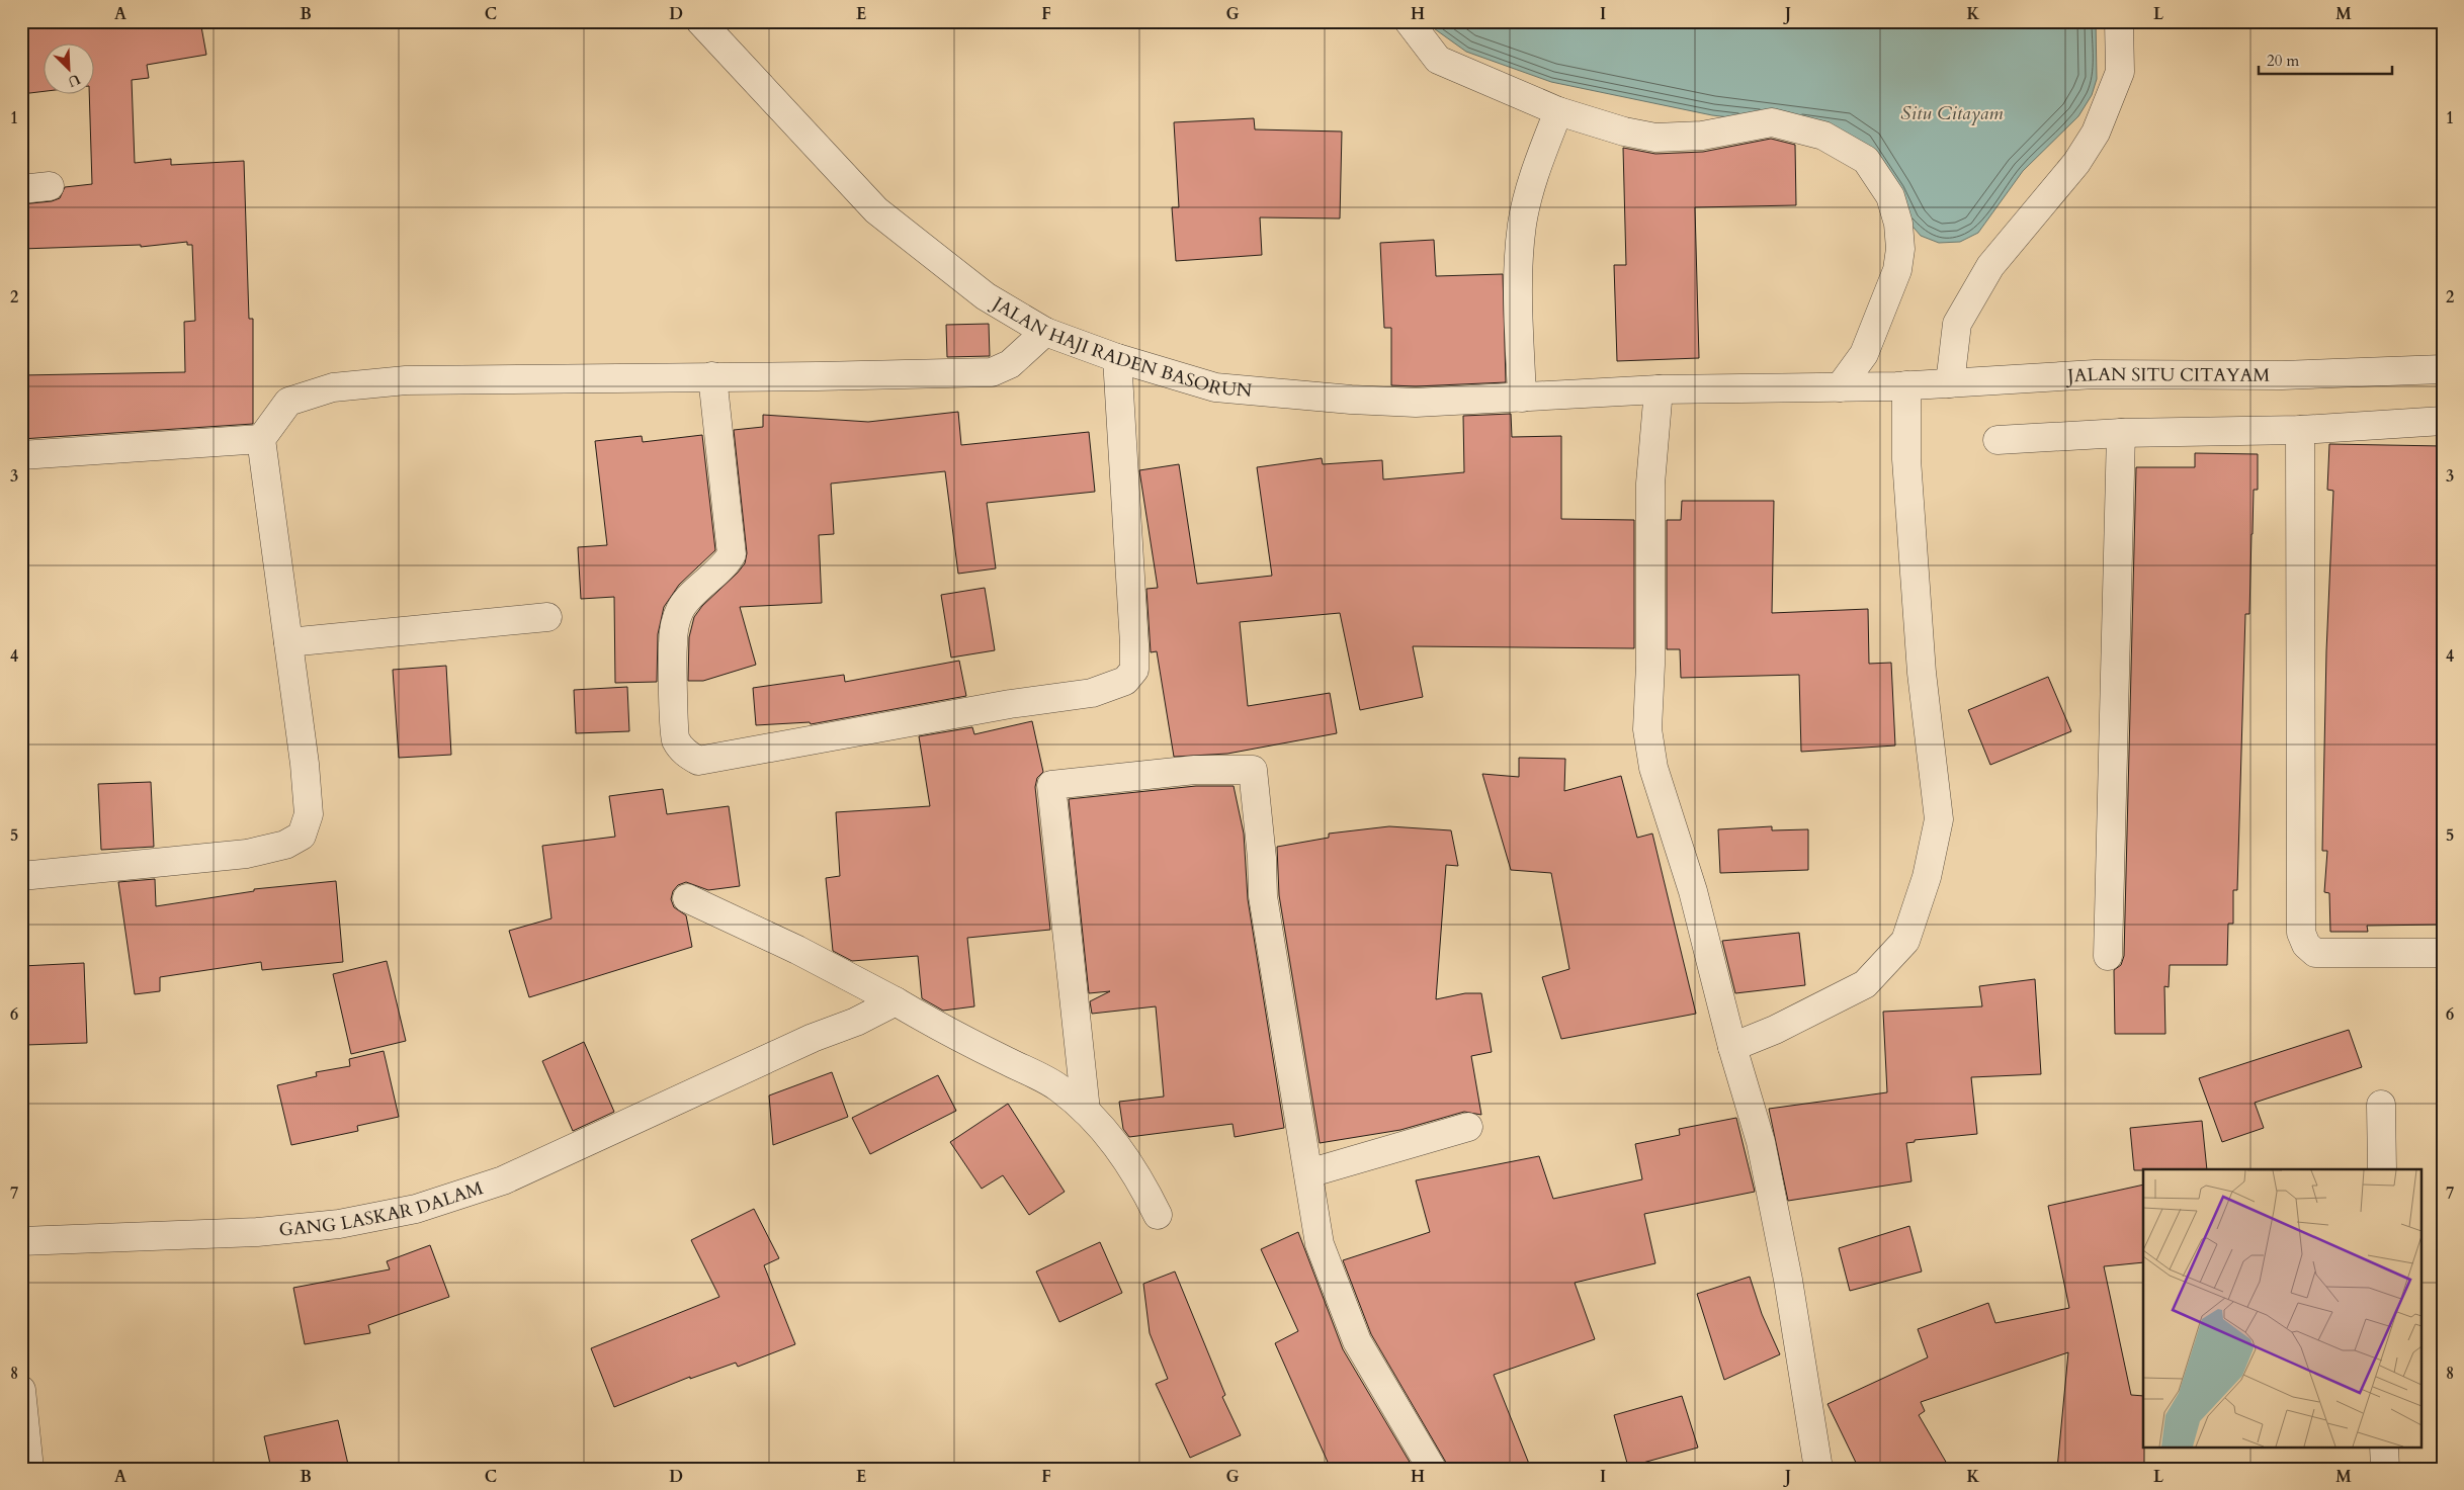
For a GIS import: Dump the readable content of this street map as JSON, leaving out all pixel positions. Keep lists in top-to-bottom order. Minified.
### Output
{"streets":{"street":["JALAN HAJI RADEN BASORUN","JALAN SITU CITAYAM","GANG LASKAR DALAM"]},"crossings":[["JALAN HAJI RADEN BASORUN","JALAN SITU CITAYAM"]],"water":["Situ Citayam"],"scale_bar":"20 m","north":"bottom right","grid":{"columns":["A","B","C","D","E","F","G","H","I","J","K","L","M"],"rows":["1","2","3","4","5","6","7","8"]}}
